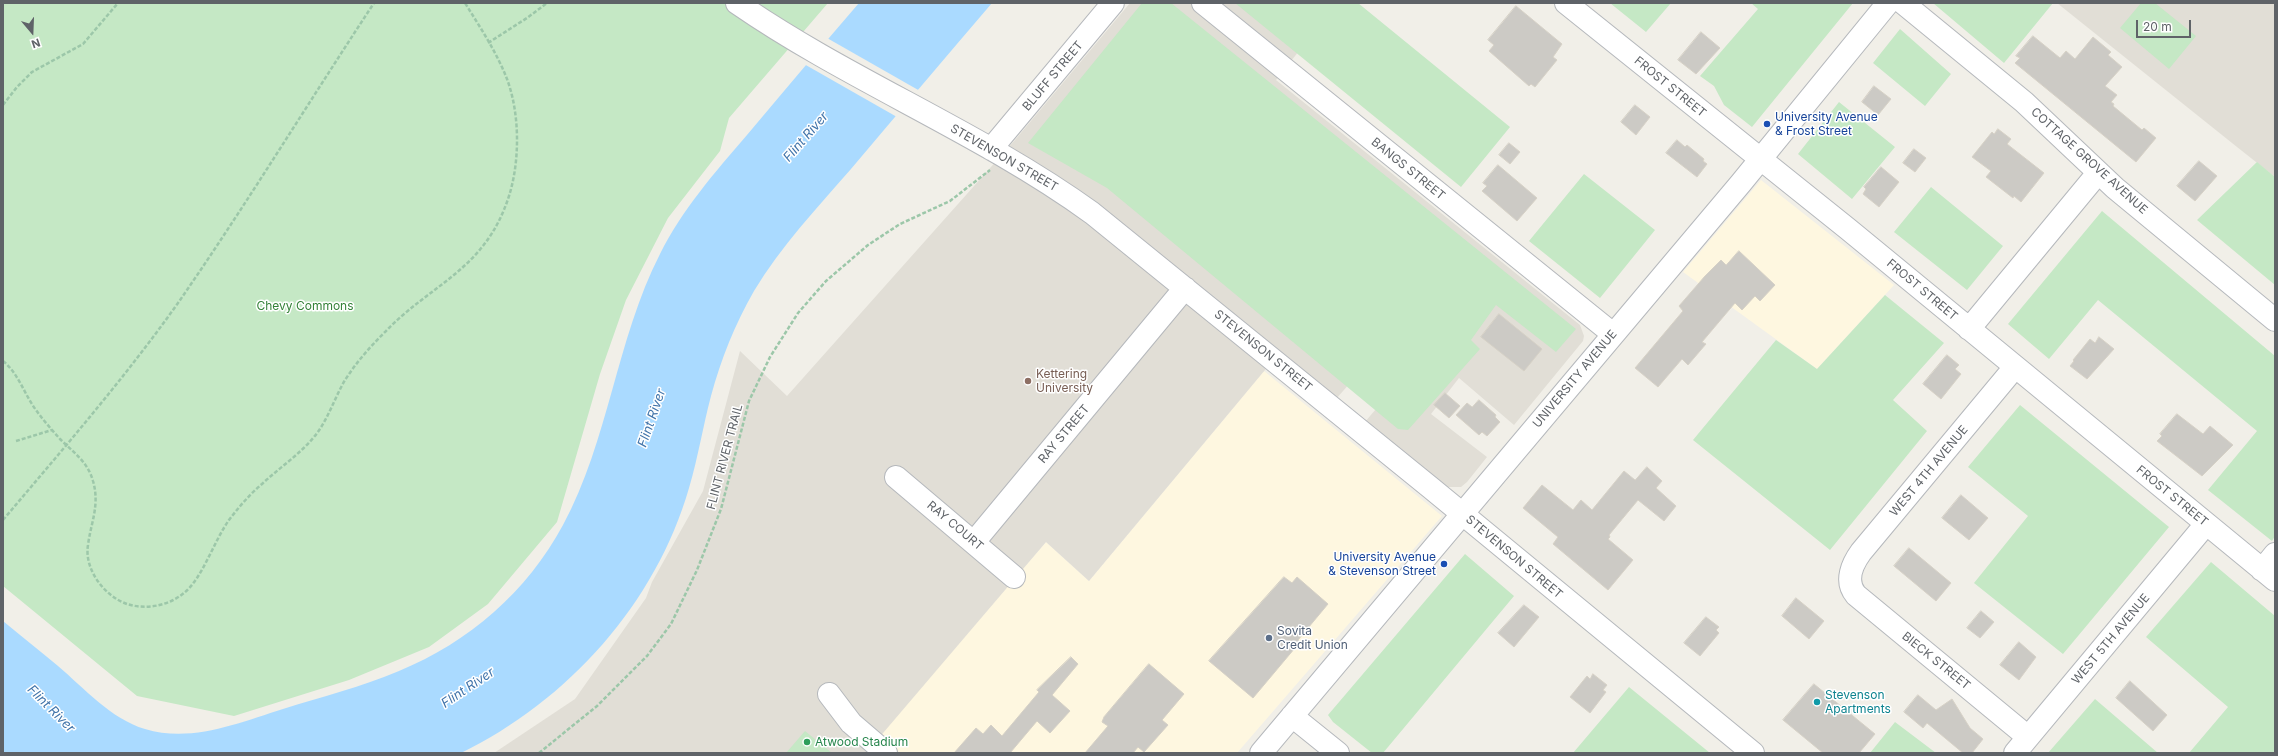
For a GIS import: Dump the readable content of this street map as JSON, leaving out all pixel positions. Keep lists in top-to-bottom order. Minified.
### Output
{"streets":{"street":["BLUFF STREET","FROST STREET","STEVENSON STREET","COTTAGE GROVE AVENUE","BANGS STREET","UNIVERSITY AVENUE","RAY STREET","WEST 4TH AVENUE","RAY COURT","WEST 5TH AVENUE","BIECK STREET"],"path":["FLINT RIVER TRAIL"]},"crossings":[["BLUFF STREET","STEVENSON STREET"],["BLUFF STREET","FLINT RIVER TRAIL"],["FROST STREET","UNIVERSITY AVENUE"],["FROST STREET","WEST 4TH AVENUE"],["FROST STREET","WEST 5TH AVENUE"],["STEVENSON STREET","UNIVERSITY AVENUE"],["STEVENSON STREET","RAY STREET"],["STEVENSON STREET","FLINT RIVER TRAIL"],["BANGS STREET","UNIVERSITY AVENUE"],["RAY STREET","RAY COURT"],["WEST 4TH AVENUE","BIECK STREET"],["WEST 5TH AVENUE","BIECK STREET"]],"water":["Flint River"],"parks":["Chevy Commons"],"places":["University Avenue & Frost Street","Kettering University","University Avenue & Stevenson Street","Sovita Credit Union","Stevenson Apartments","Atwood Stadium"],"scale_bar":"20 m","north":"bottom"}
